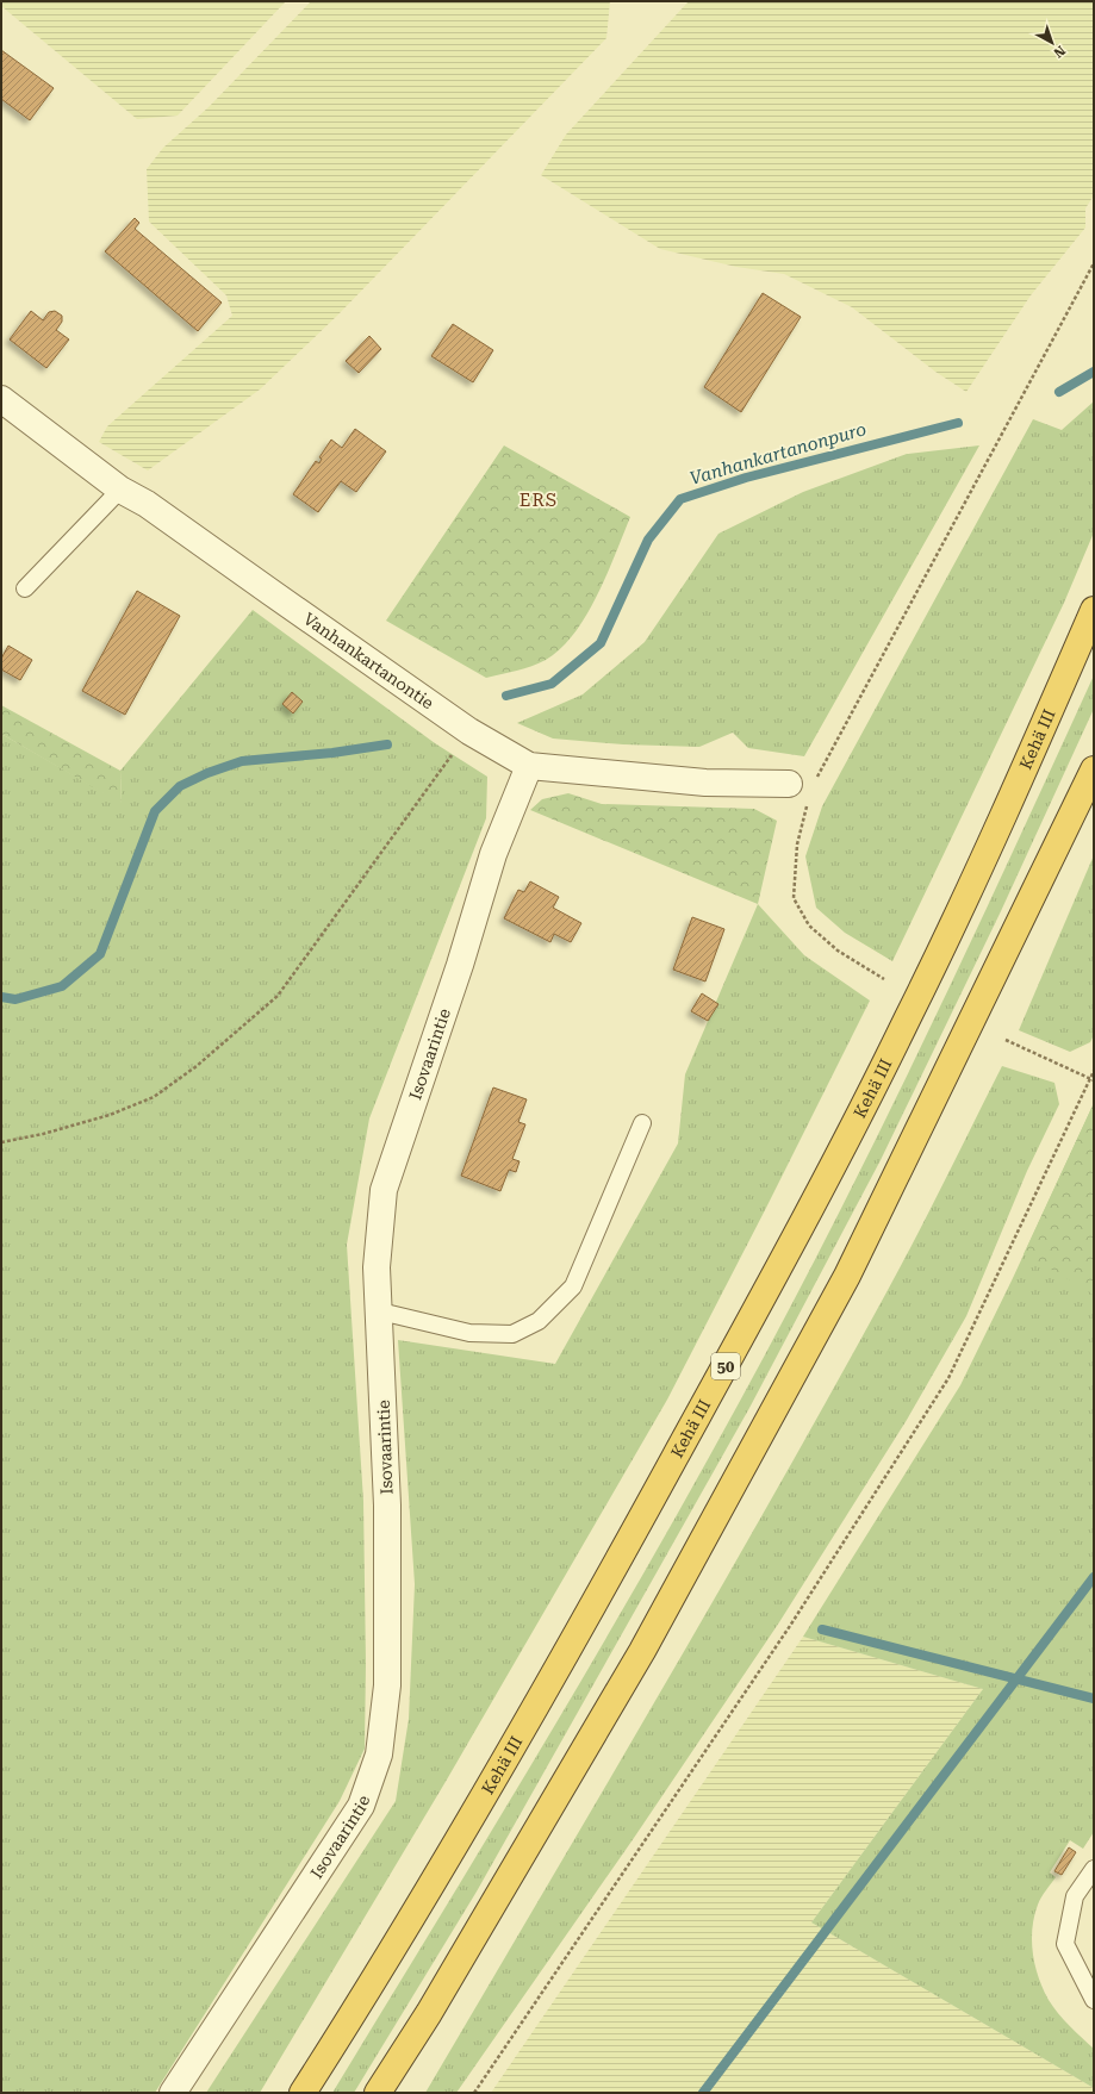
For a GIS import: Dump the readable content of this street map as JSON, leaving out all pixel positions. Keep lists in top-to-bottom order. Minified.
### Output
{"streets":{"highway":["Kehä III","50"],"street":["Vanhankartanontie","Isovaarintie"]},"crossings":[["Vanhankartanontie","Isovaarintie"]],"districts":["ERS"],"water":["Vanhankartanonpuro"],"north":"bottom right"}
